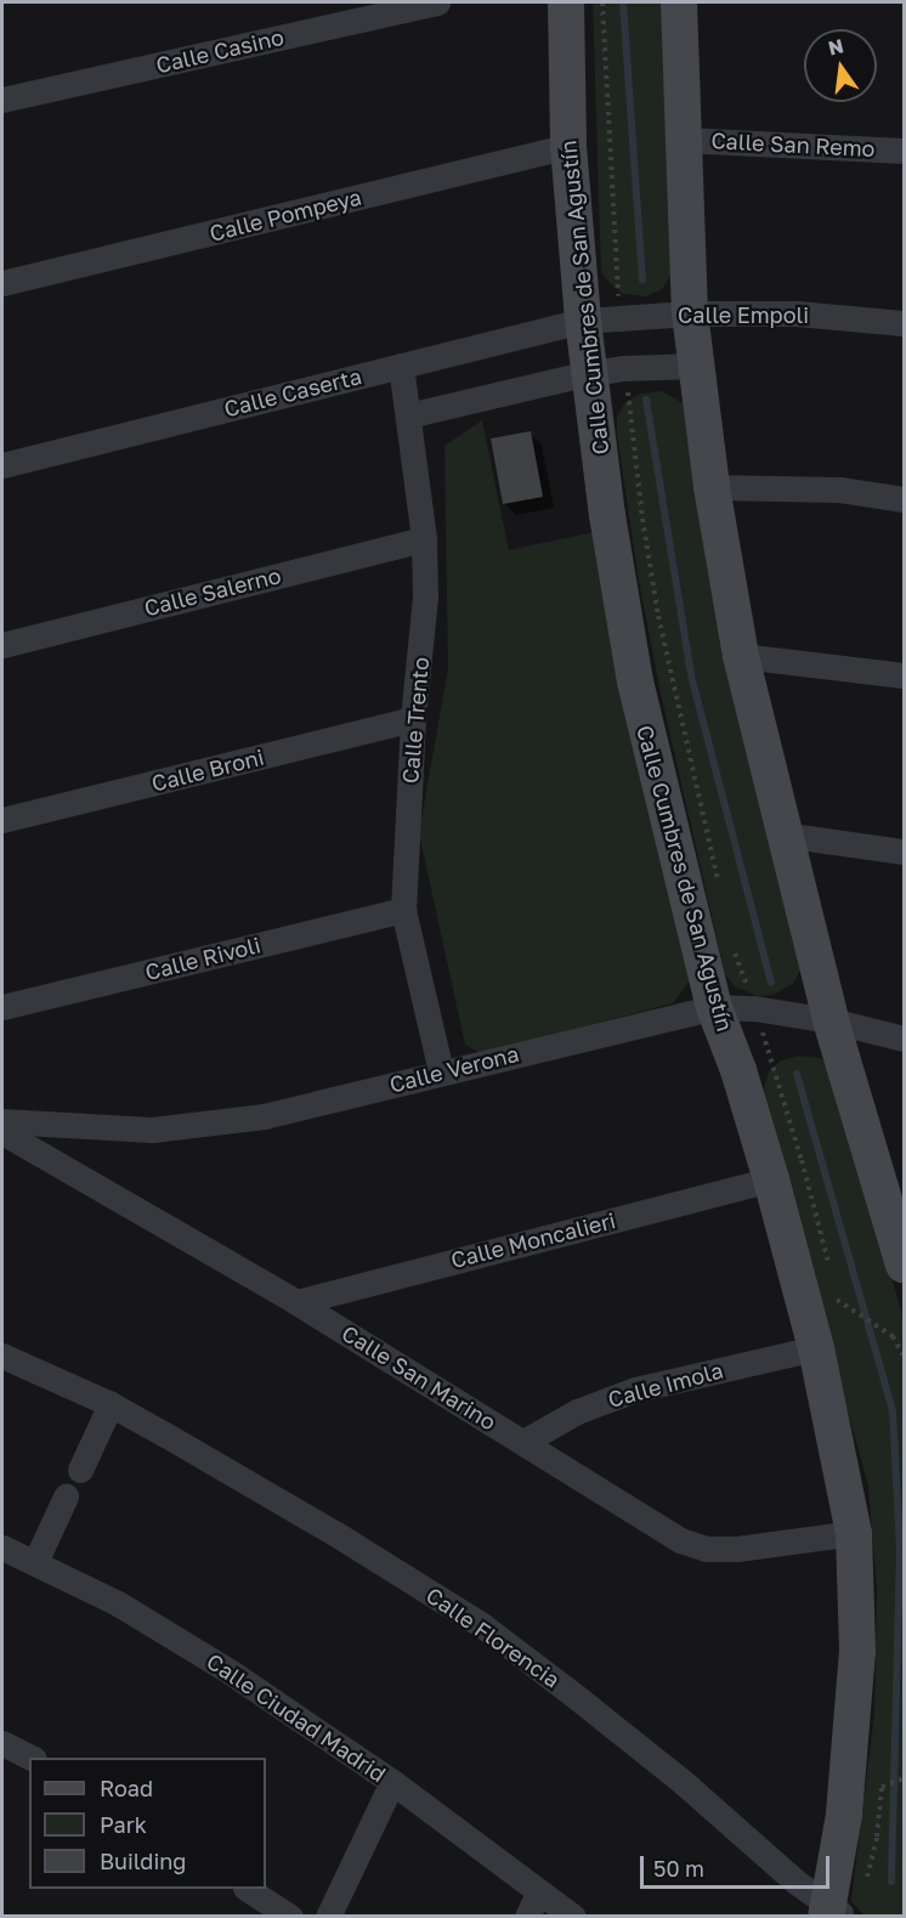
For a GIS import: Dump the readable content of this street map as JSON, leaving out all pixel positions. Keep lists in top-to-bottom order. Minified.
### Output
{"streets":{"street":["Calle Casino","Calle San Remo","Calle Pompeya","Calle Cumbres de San Agustín","Calle Empoli","Calle Caserta","Calle Salerno","Calle Trento","Calle Broni","Calle Rivoli","Calle Verona","Calle Moncalieri","Calle San Marino","Calle Imola","Calle Florencia","Calle Ciudad Madrid"]},"crossings":[["Calle Pompeya","Calle Cumbres de San Agustín"],["Calle Cumbres de San Agustín","Calle Empoli"],["Calle Cumbres de San Agustín","Calle Caserta"],["Calle Cumbres de San Agustín","Calle Verona"],["Calle Cumbres de San Agustín","Calle Moncalieri"],["Calle Cumbres de San Agustín","Calle San Marino"],["Calle Cumbres de San Agustín","Calle Imola"],["Calle Cumbres de San Agustín","Calle Florencia"],["Calle Empoli","Calle Caserta"],["Calle Caserta","Calle Trento"],["Calle Salerno","Calle Trento"],["Calle Trento","Calle Broni"],["Calle Trento","Calle Rivoli"],["Calle Trento","Calle Verona"],["Calle Moncalieri","Calle San Marino"],["Calle San Marino","Calle Imola"]],"legend":["Road","Park","Building"],"scale_bar":"50 m","north":"top"}
